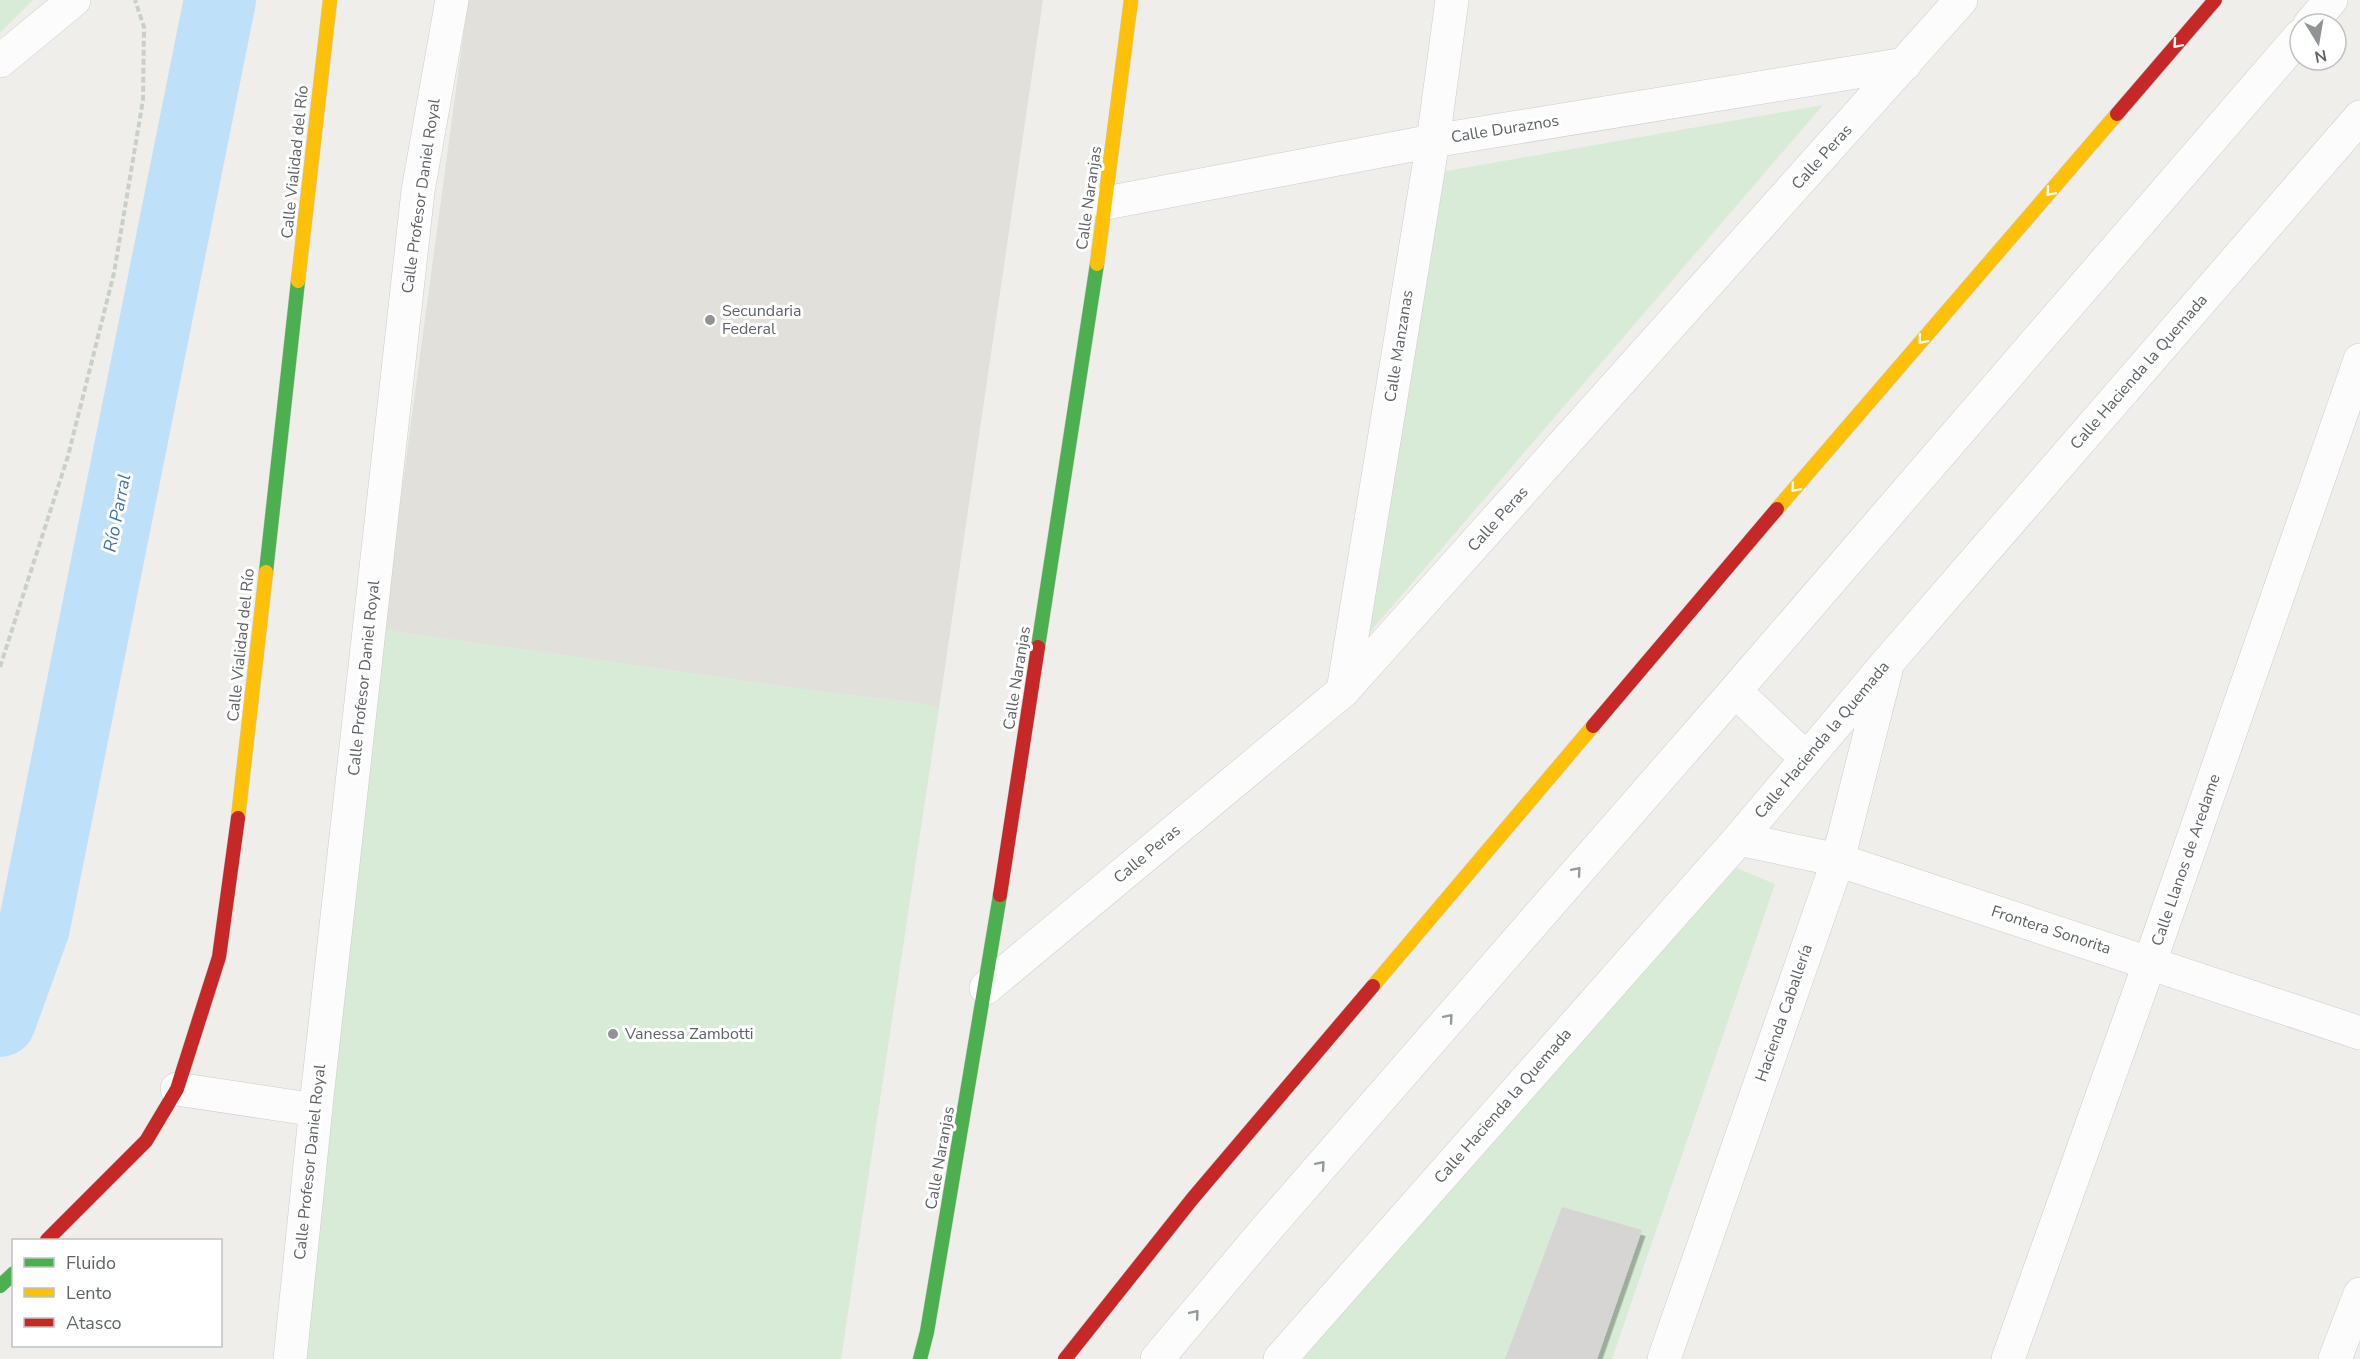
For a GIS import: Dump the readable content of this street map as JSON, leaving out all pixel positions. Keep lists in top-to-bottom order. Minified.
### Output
{"streets":{"street":["Calle Duraznos","Calle Peras","Calle Vialidad del Río","Calle Profesor Daniel Royal","Calle Naranjas","Calle Manzanas","Calle Hacienda la Quemada","Calle Llanos de Aredame","Frontera Sonorita","Hacienda Caballería"]},"crossings":[["Calle Duraznos","Calle Peras"],["Calle Duraznos","Calle Naranjas"],["Calle Duraznos","Calle Manzanas"],["Calle Peras","Calle Naranjas"],["Calle Peras","Calle Manzanas"],["Calle Hacienda la Quemada","Frontera Sonorita"],["Calle Hacienda la Quemada","Hacienda Caballería"],["Calle Llanos de Aredame","Frontera Sonorita"],["Frontera Sonorita","Hacienda Caballería"]],"water":["Río Parral"],"places":["Secundaria Federal","Vanessa Zambotti"],"legend":["Fluido","Lento","Atasco"],"north":"bottom"}
